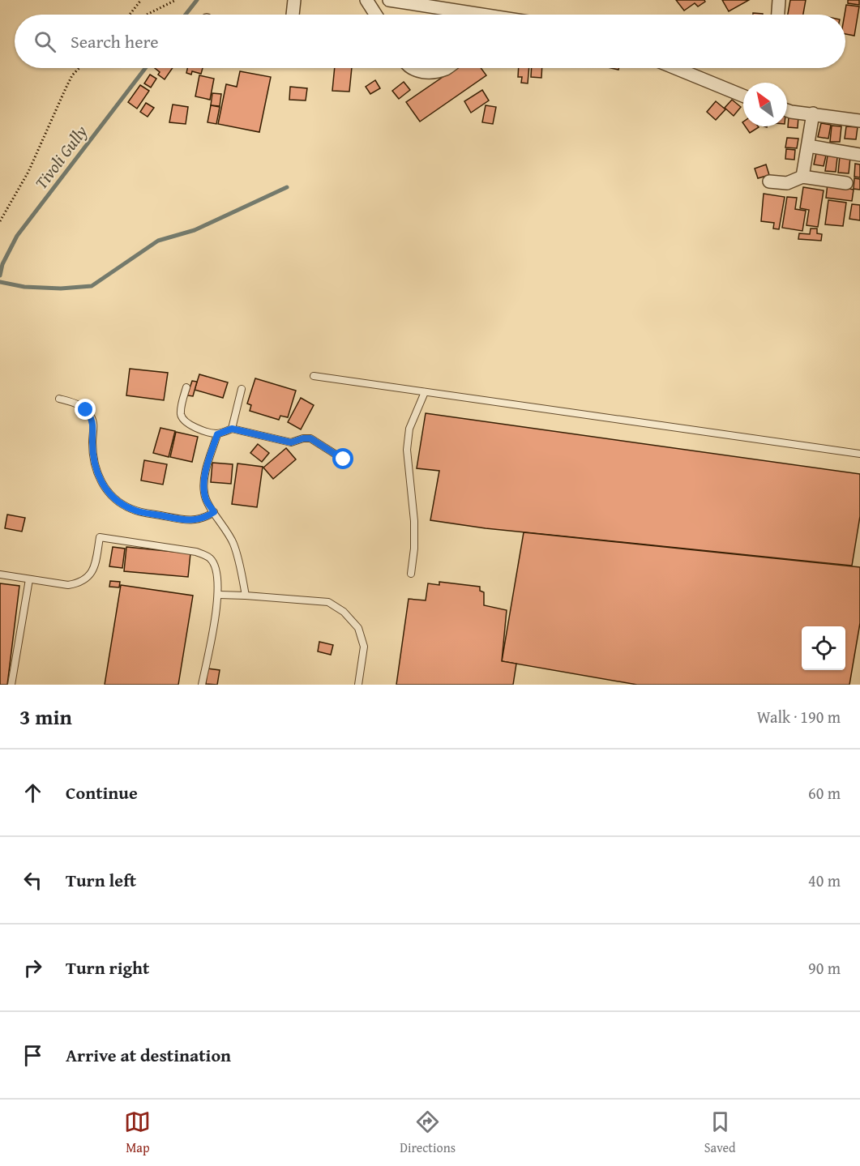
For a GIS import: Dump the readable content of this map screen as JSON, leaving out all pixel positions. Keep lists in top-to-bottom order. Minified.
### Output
{"water":["Tivoli Gully"],"north":"top left","page":{"search":"Search here","heading":["3 min","Walk · 190 m"],"list":[["Continue","60 m"],["Turn left","40 m"],["Turn right","90 m"],"Arrive at destination"],"nav":["Map","Directions","Saved"]}}
